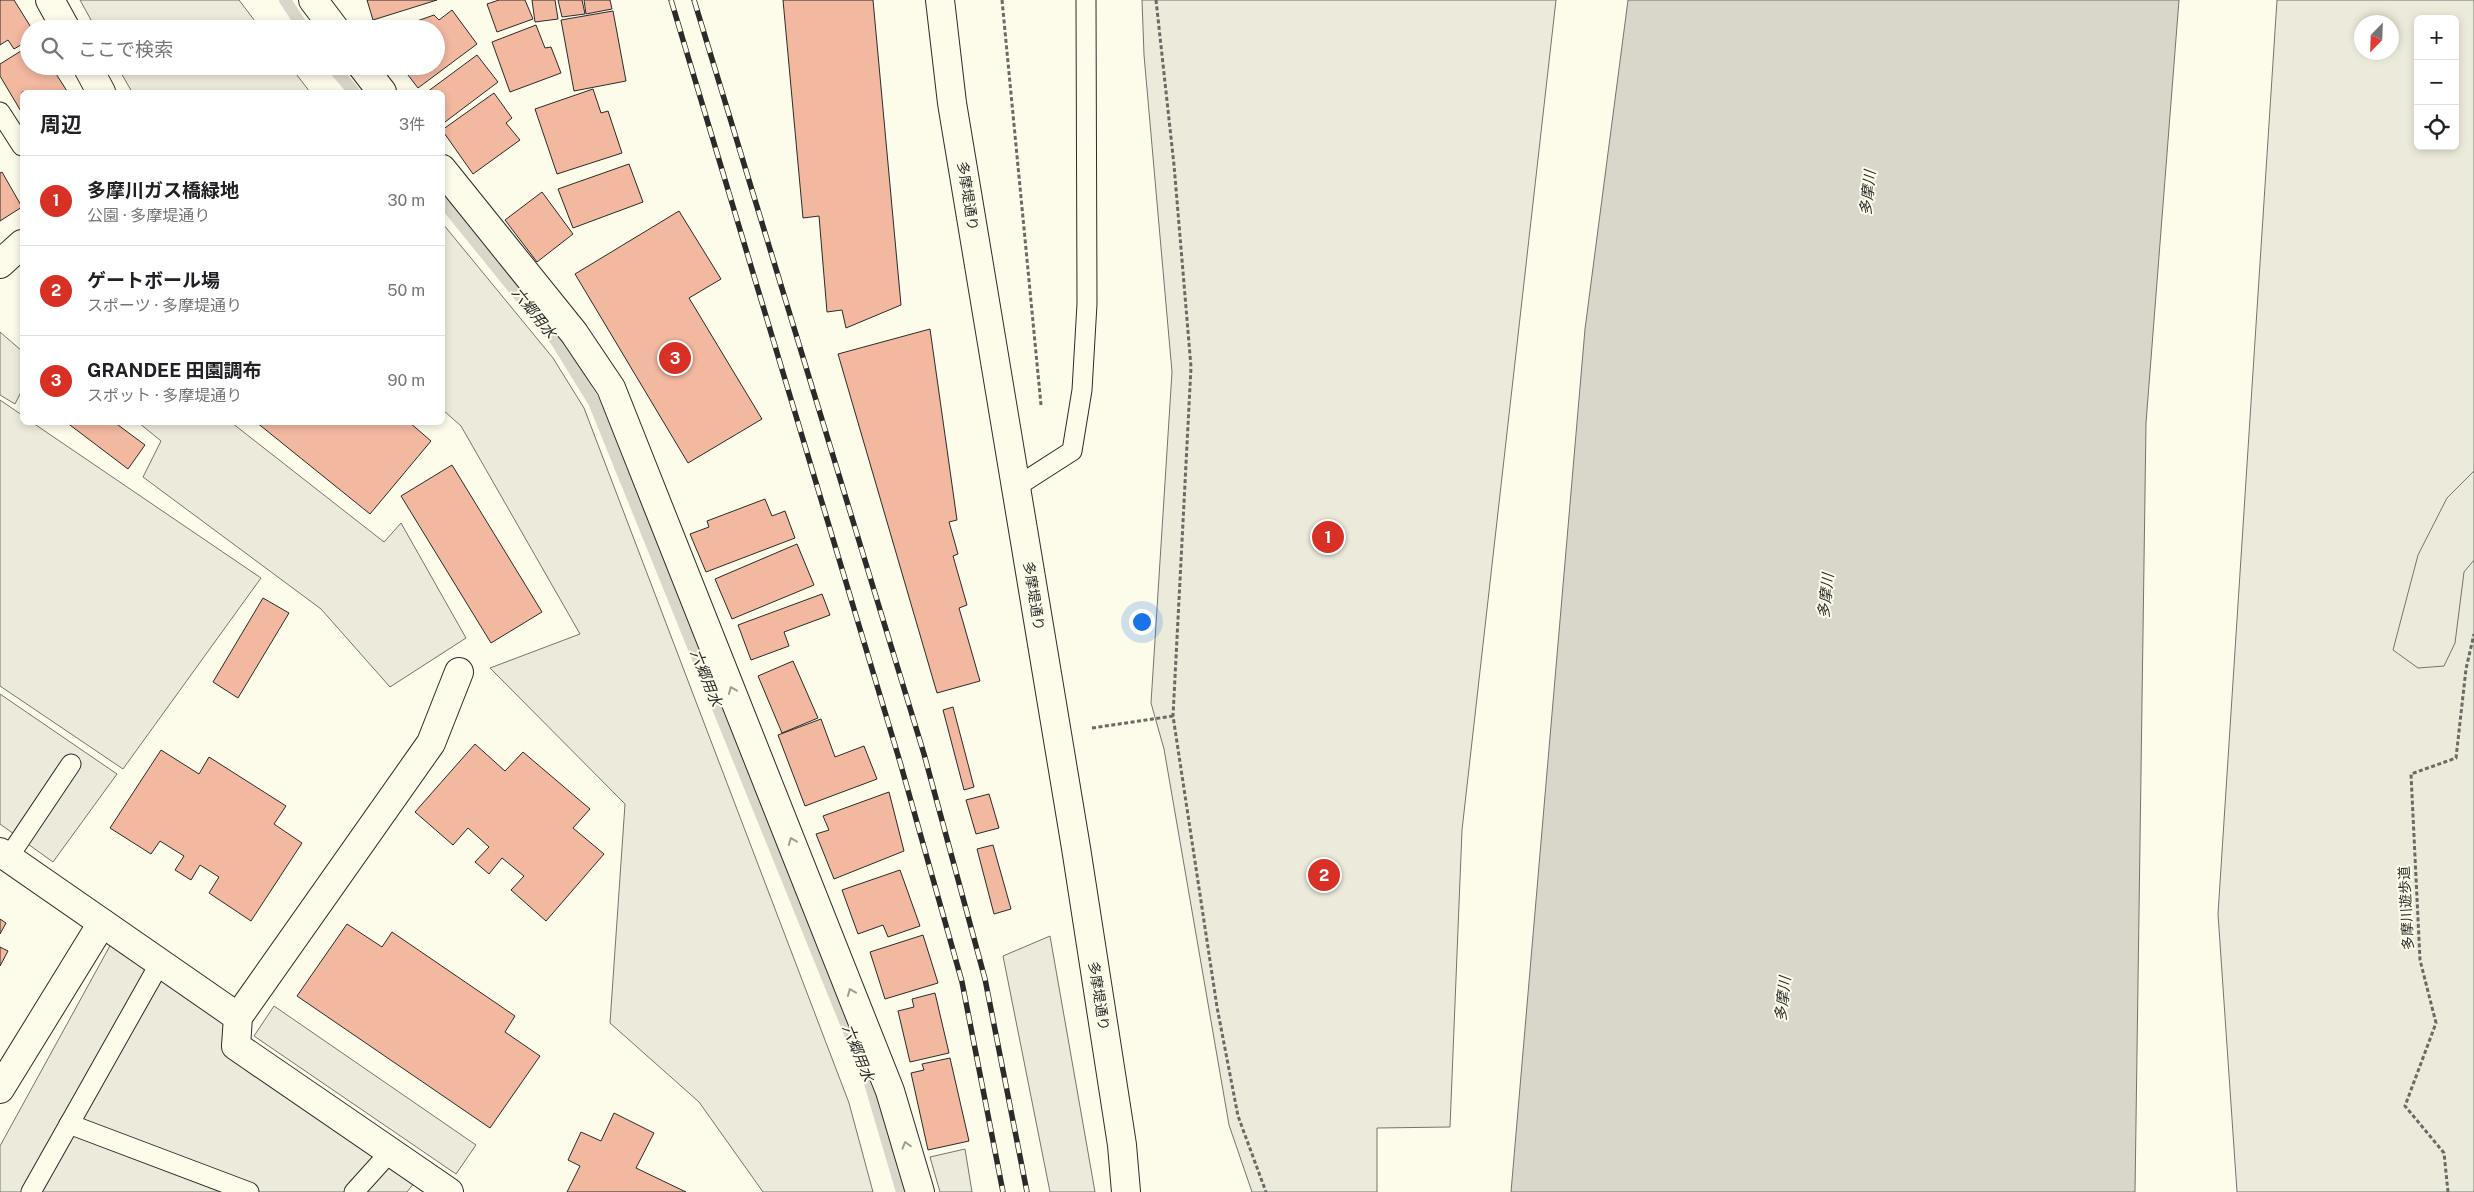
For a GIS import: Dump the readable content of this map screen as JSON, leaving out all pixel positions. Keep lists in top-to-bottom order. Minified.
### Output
{"streets":{"street":["多摩堤通り"],"path":["多摩川遊歩道"]},"water":["多摩川","六郷用水"],"north":"bottom left","page":{"map_buttons":["+","−"],"search":"ここで検索","heading":["周辺","3件"],"list":[{"mark":"1","name":"多摩川ガス橋緑地","note":"公園 · 多摩堤通り","value":"30 m"},{"mark":"2","name":"ゲートボール場","note":"スポーツ · 多摩堤通り","value":"50 m"},{"mark":"3","name":"GRANDEE 田園調布","note":"スポット · 多摩堤通り","value":"90 m"}],"pins":["3","1","2"]}}
